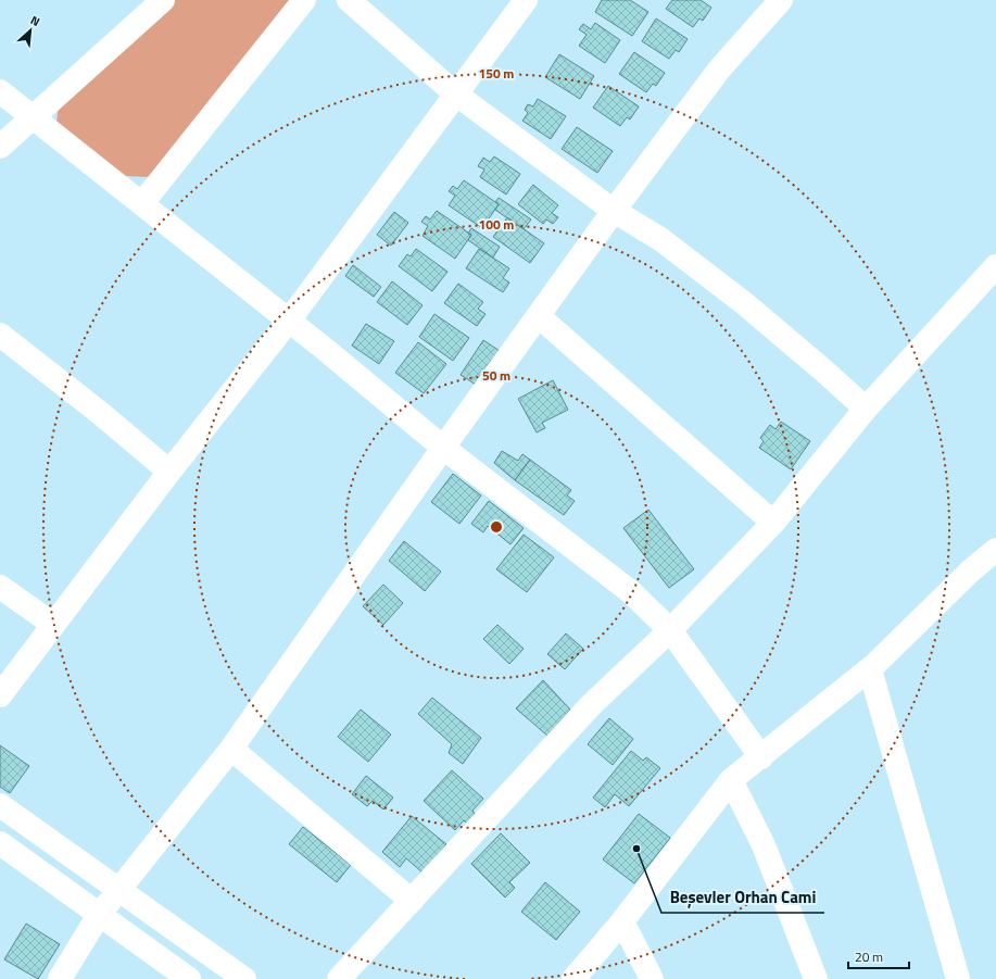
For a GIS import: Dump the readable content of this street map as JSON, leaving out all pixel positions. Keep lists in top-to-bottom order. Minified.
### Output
{"places":["Beşevler Orhan Cami"],"scale_bar":"20 m","north":"top right","rings":["150 m","100 m","50 m"]}
